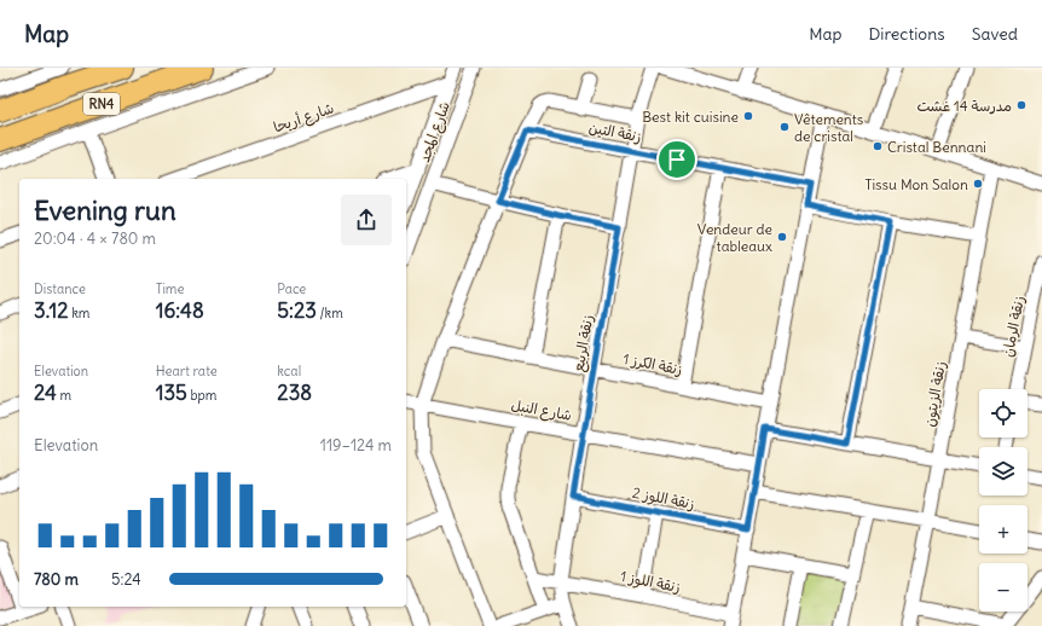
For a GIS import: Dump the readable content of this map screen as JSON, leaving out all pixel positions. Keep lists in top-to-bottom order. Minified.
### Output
{"streets":{"main road":["RN4"],"street":["شارع أريحا","شارع المجد","زنقة التين","زنقة الرمان","زنقة الربيع","زنقة الكرز 1","زنقة الزيتون","شارع النبل","زنقة اللوز 2","زنقة اللوز 1"]},"crossings":[["شارع أريحا","شارع المجد"],["زنقة التين","زنقة الربيع"],["زنقة الربيع","زنقة الكرز 1"],["زنقة الربيع","شارع النبل"],["زنقة الربيع","زنقة اللوز 2"],["زنقة الربيع","زنقة اللوز 1"]],"places":["مدرسة 14 غشت","Best kit cuisine","Vêtements de cristal","Cristal Bennani","Tissu Mon Salon","Vendeur de tableaux"],"page":{"header":"Map","nav":["Map","Directions","Saved"],"heading":["Evening run","20:04 · 4 × 780 m"],"stats":[["Distance","3.12 km"],["Time","16:48"],["Pace","5:23 /km"],["Elevation","24 m"],["Heart rate","135 bpm"],["kcal","238"]],"map_buttons":["+","−"],"chart":["Elevation","119–124 m"],"list":[{"name":"780 m","note":"5:24"}]}}
